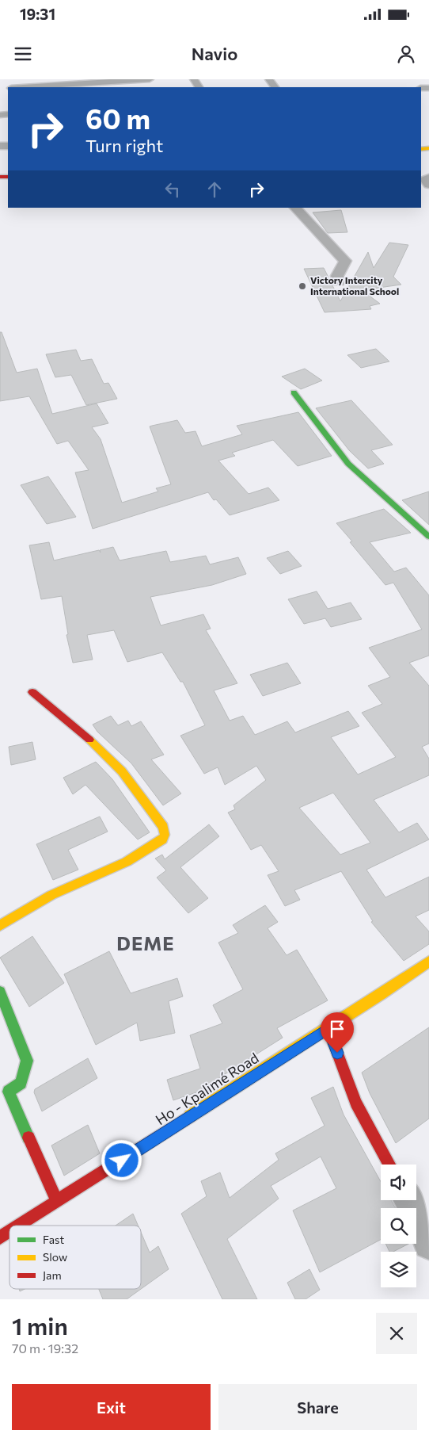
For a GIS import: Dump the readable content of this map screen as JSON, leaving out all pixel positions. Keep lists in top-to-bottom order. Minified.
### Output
{"streets":{"street":["Ho - Kpalimé Road"]},"districts":["DEME"],"places":["Victory Intercity International School"],"legend":["Fast","Slow","Jam"],"page":{"status":"19:31","header":"Navio","turn":["60 m","Turn right"],"heading":["1 min","70 m · 19:32"],"buttons":["Exit","Share"]}}
